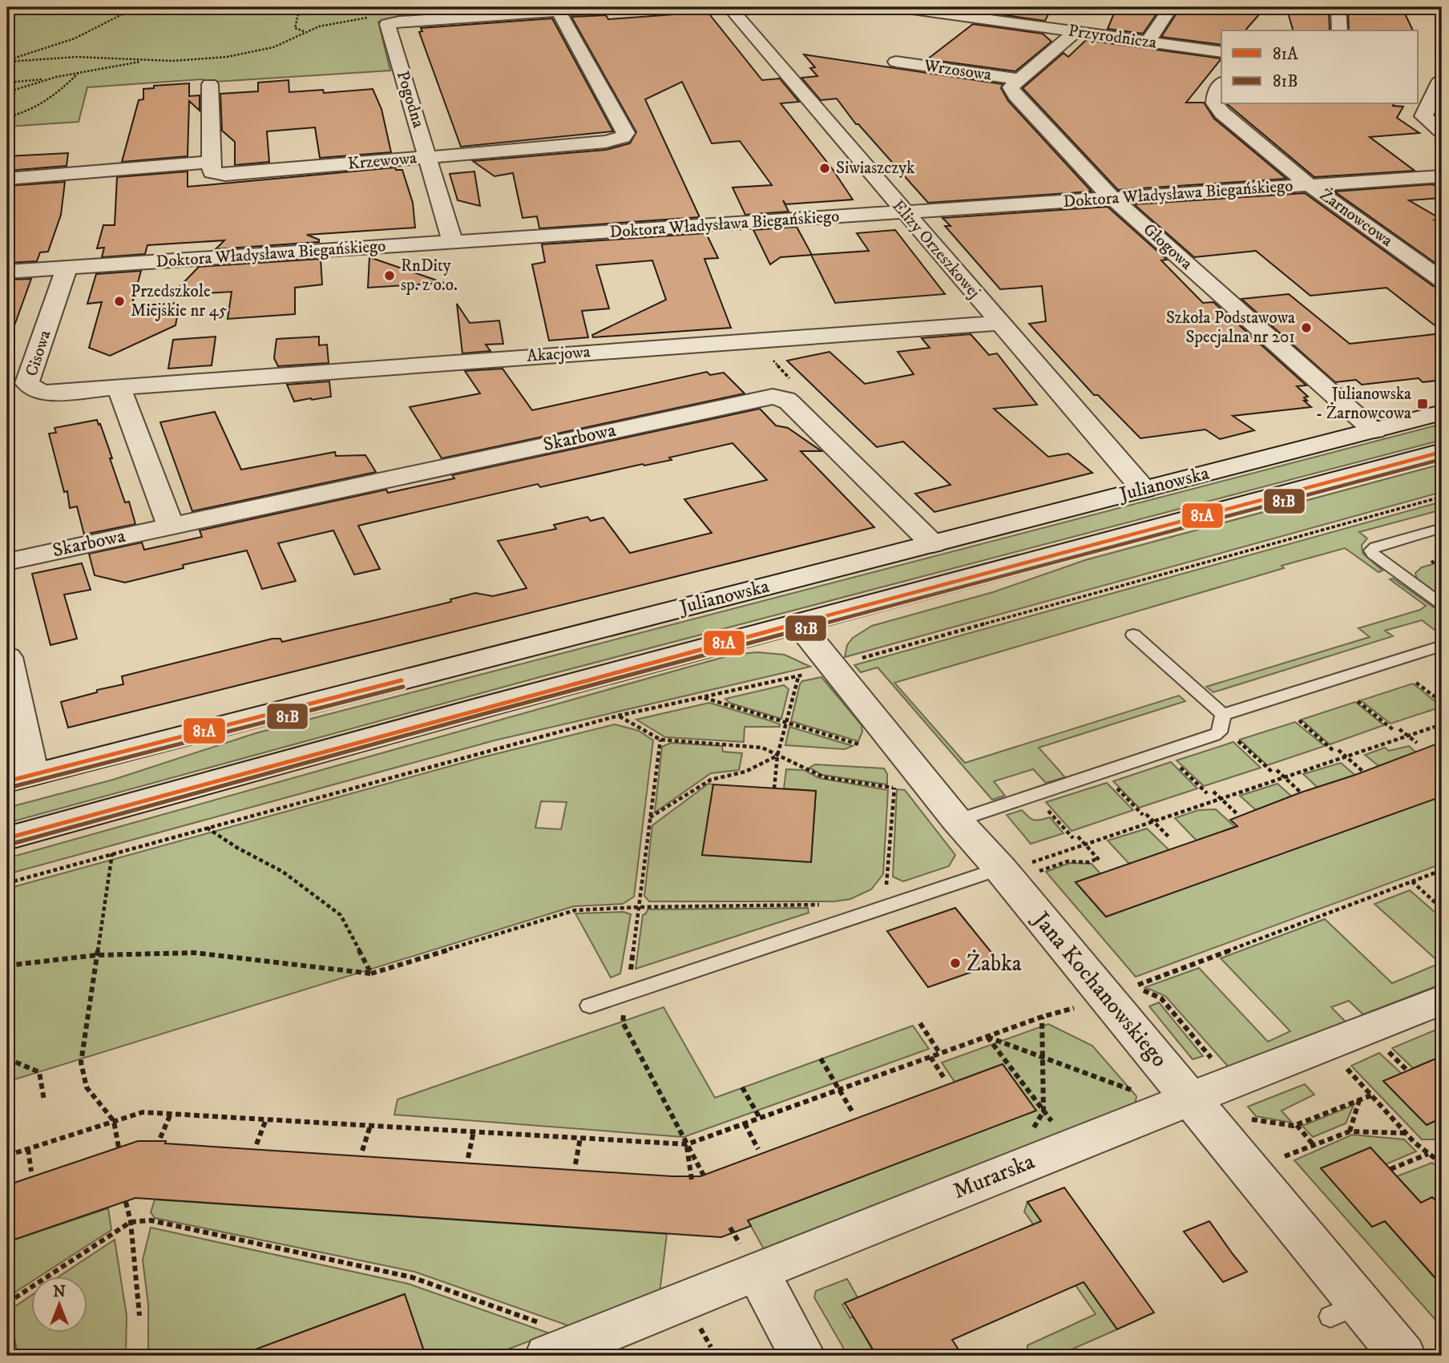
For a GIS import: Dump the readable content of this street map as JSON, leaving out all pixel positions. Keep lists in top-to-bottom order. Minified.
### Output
{"streets":{"street":["Przyrodnicza","Wrzosowa","Pogodna","Krzewowa","Doktora Władysława Biegańskiego","Żarnowcowa","Głogowa","Elizy Orzeszkowej","Cisowa","Akacjowa","Skarbowa","Julianowska","Jana Kochanowskiego","Murarska"]},"crossings":[["Wrzosowa","Głogowa"],["Pogodna","Krzewowa"],["Pogodna","Doktora Władysława Biegańskiego"],["Doktora Władysława Biegańskiego","Żarnowcowa"],["Doktora Władysława Biegańskiego","Głogowa"],["Doktora Władysława Biegańskiego","Elizy Orzeszkowej"],["Doktora Władysława Biegańskiego","Cisowa"],["Głogowa","Julianowska"],["Elizy Orzeszkowej","Akacjowa"],["Elizy Orzeszkowej","Julianowska"],["Cisowa","Akacjowa"],["Julianowska","Jana Kochanowskiego"],["Jana Kochanowskiego","Murarska"]],"places":{"other":["Siwiaszczyk","RnDity sp. z o.o.","Przedszkole Miejskie nr 45","Szkoła Podstawowa Specjalna nr 201","Żabka"],"transit":["Julianowska - Żarnowcowa"]},"lines":["transit line 81A","transit line 81B"],"legend":["81A","81B"],"north":"top"}
